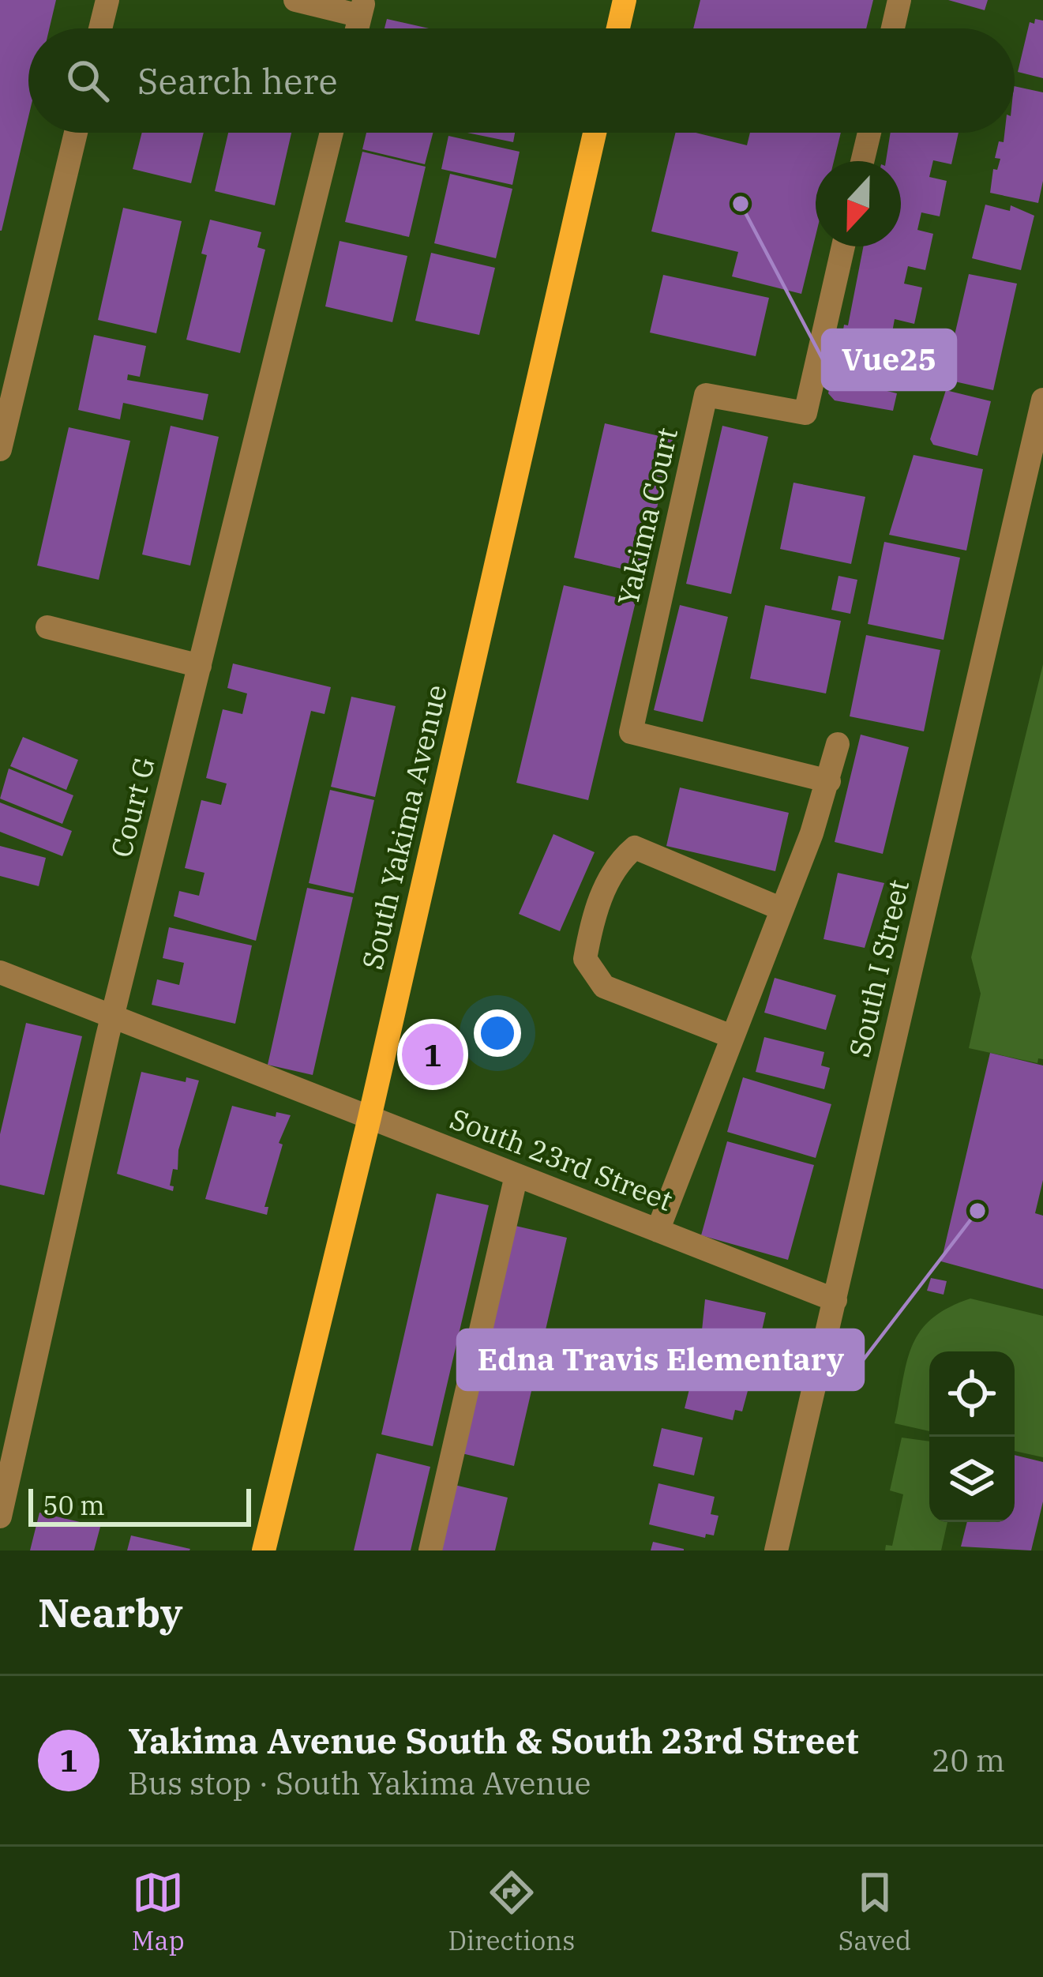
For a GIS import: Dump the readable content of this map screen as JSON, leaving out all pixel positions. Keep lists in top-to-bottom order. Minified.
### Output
{"streets":{"main road":["South Yakima Avenue"],"street":["Yakima Court","Court G","South I Street","South 23rd Street"]},"crossings":[["Court G","South 23rd Street"],["South Yakima Avenue","South 23rd Street"],["South I Street","South 23rd Street"]],"places":["Vue25","Edna Travis Elementary"],"scale_bar":"50 m","north":"bottom","page":{"search":"Search here","pins":"1","scale":"50 m","heading":"Nearby","list":[{"mark":"1","name":"Yakima Avenue South & South 23rd Street","note":"Bus stop · South Yakima Avenue","value":"20 m"}],"nav":["Map","Directions","Saved"]}}
